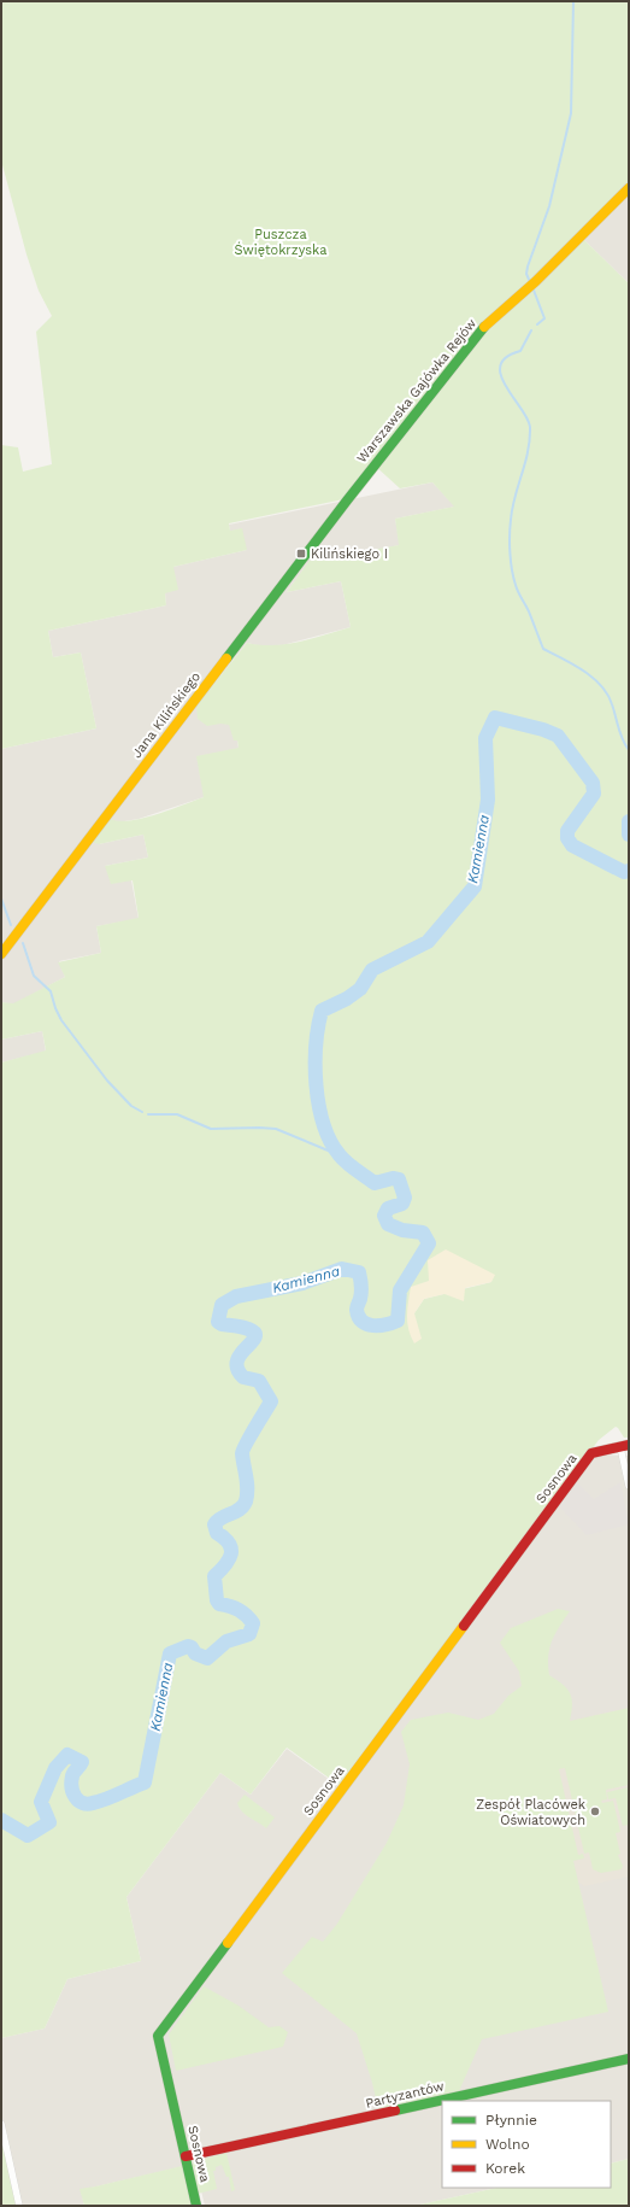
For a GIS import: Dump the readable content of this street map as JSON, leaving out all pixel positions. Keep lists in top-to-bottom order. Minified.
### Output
{"streets":{"street":["Warszawska Gajówka Rejów","Jana Kilińskiego","Sosnowa","Partyzantów"]},"crossings":[["Warszawska Gajówka Rejów","Jana Kilińskiego"],["Sosnowa","Partyzantów"]],"water":["Kamienna"],"parks":["Puszcza Świętokrzyska"],"places":{"transit":["Kilińskiego I"],"other":["Zespół Placówek Oświatowych"]},"legend":["Płynnie","Wolno","Korek"]}
